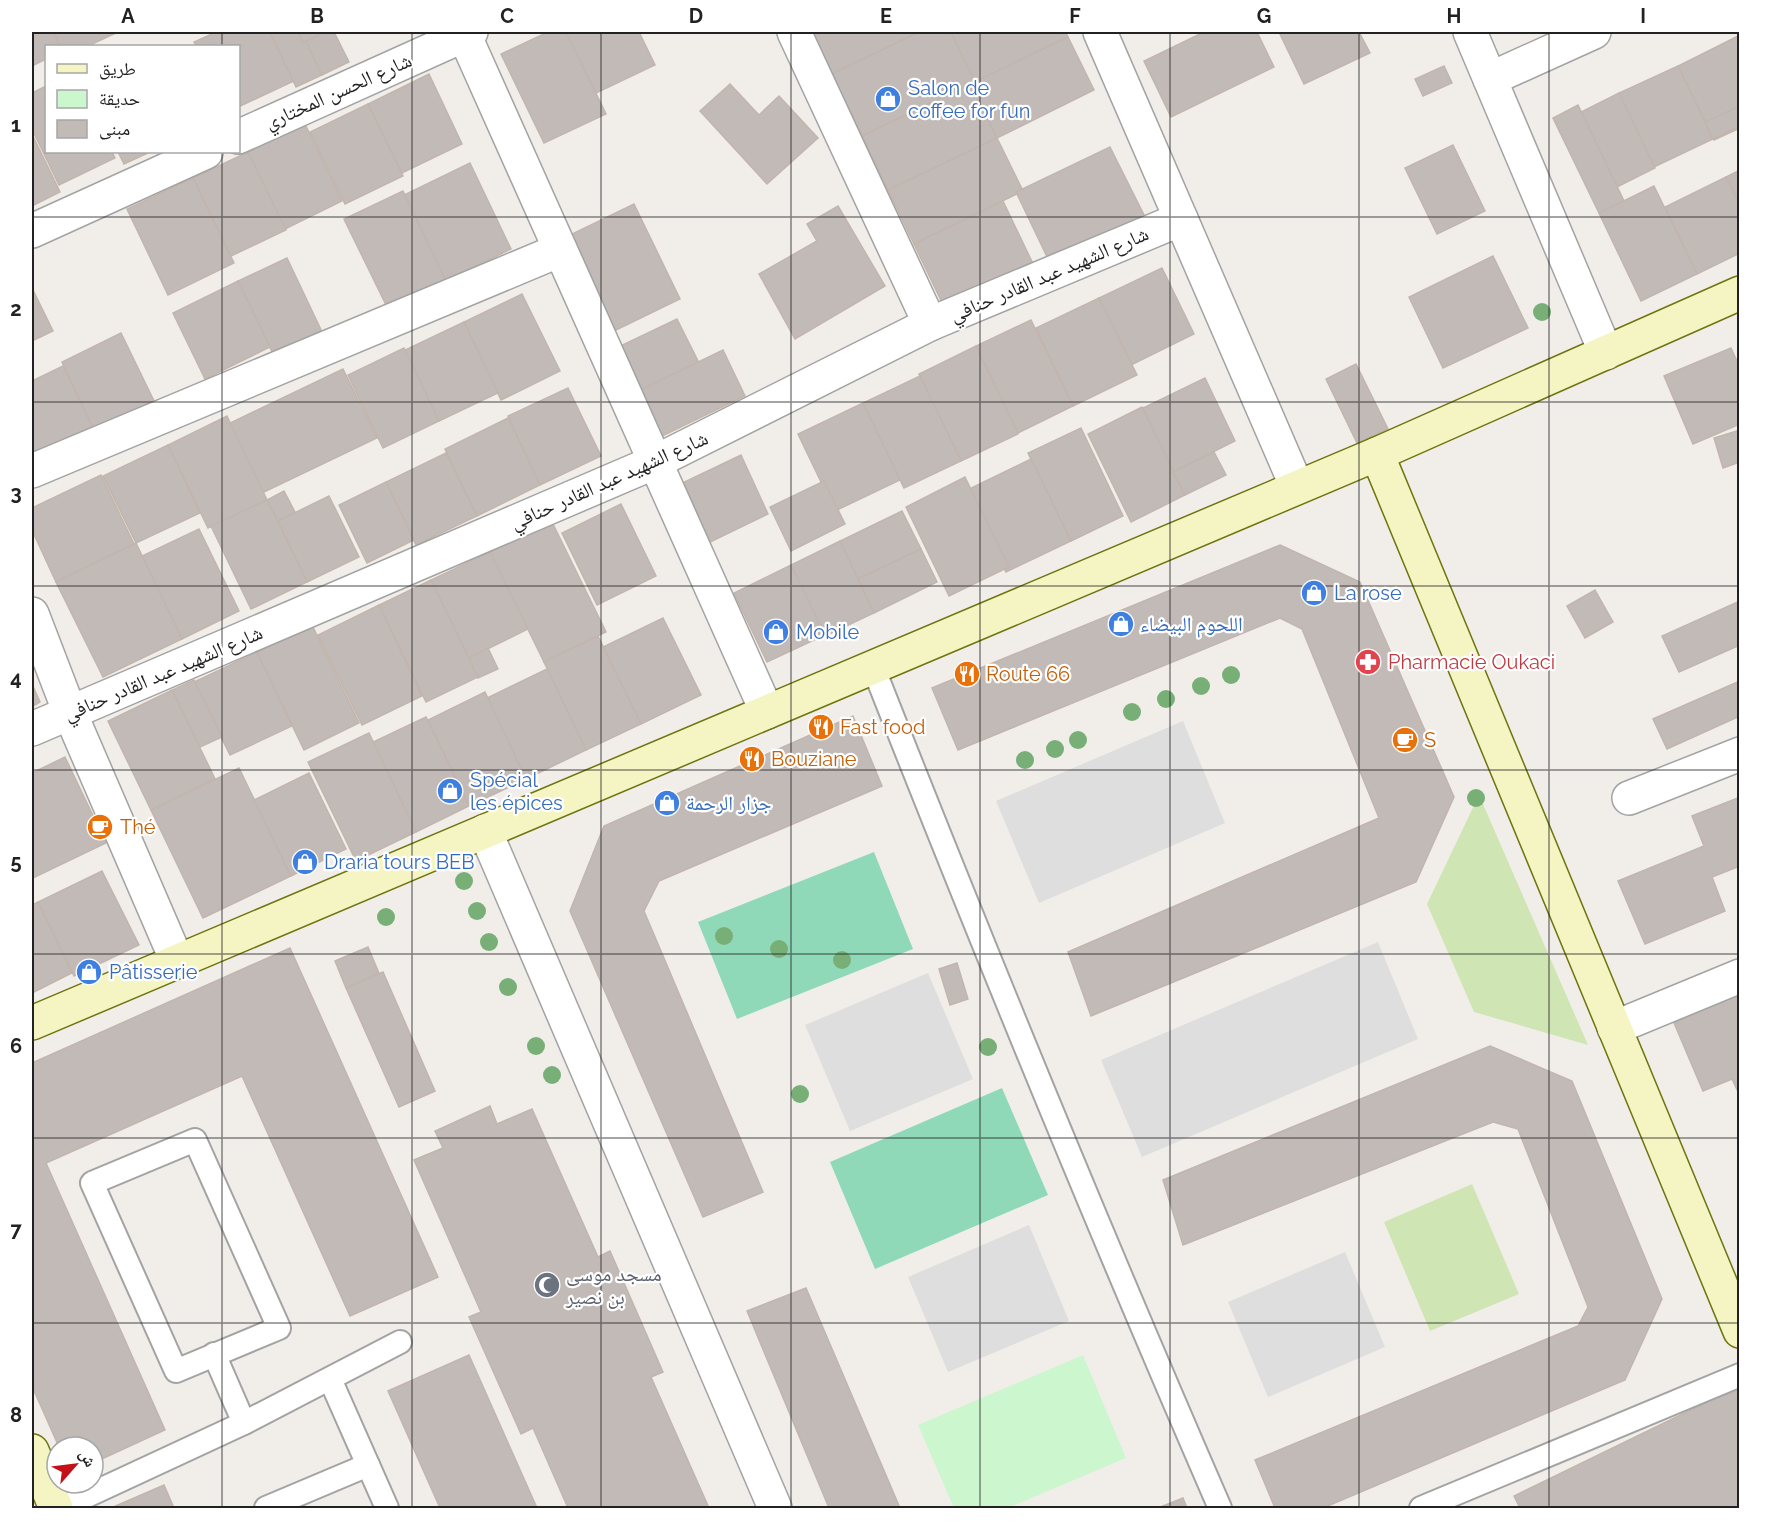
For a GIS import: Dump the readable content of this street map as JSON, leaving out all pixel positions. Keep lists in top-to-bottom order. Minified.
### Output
{"streets":{"street":["شارع الحسن المختاري","شارع الشهيد عبد القادر حنافي"]},"places":{"shop":["Salon de coffee for fun","La rose","اللحوم البيضاء","Mobile","Spécial les épices","جزار الرحمة","Draria tours BEB","Pâtisserie"],"pharmacy":["Pharmacie Oukaci"],"restaurant":["Route 66","Fast food","Bouziane"],"cafe":["S","Thé"],"mosque":["مسجد موسى بن نصير"]},"legend":["طريق","حديقة","مبنى"],"north":"top right","grid":{"columns":["A","B","C","D","E","F","G","H","I"],"rows":["1","2","3","4","5","6","7","8"]}}
